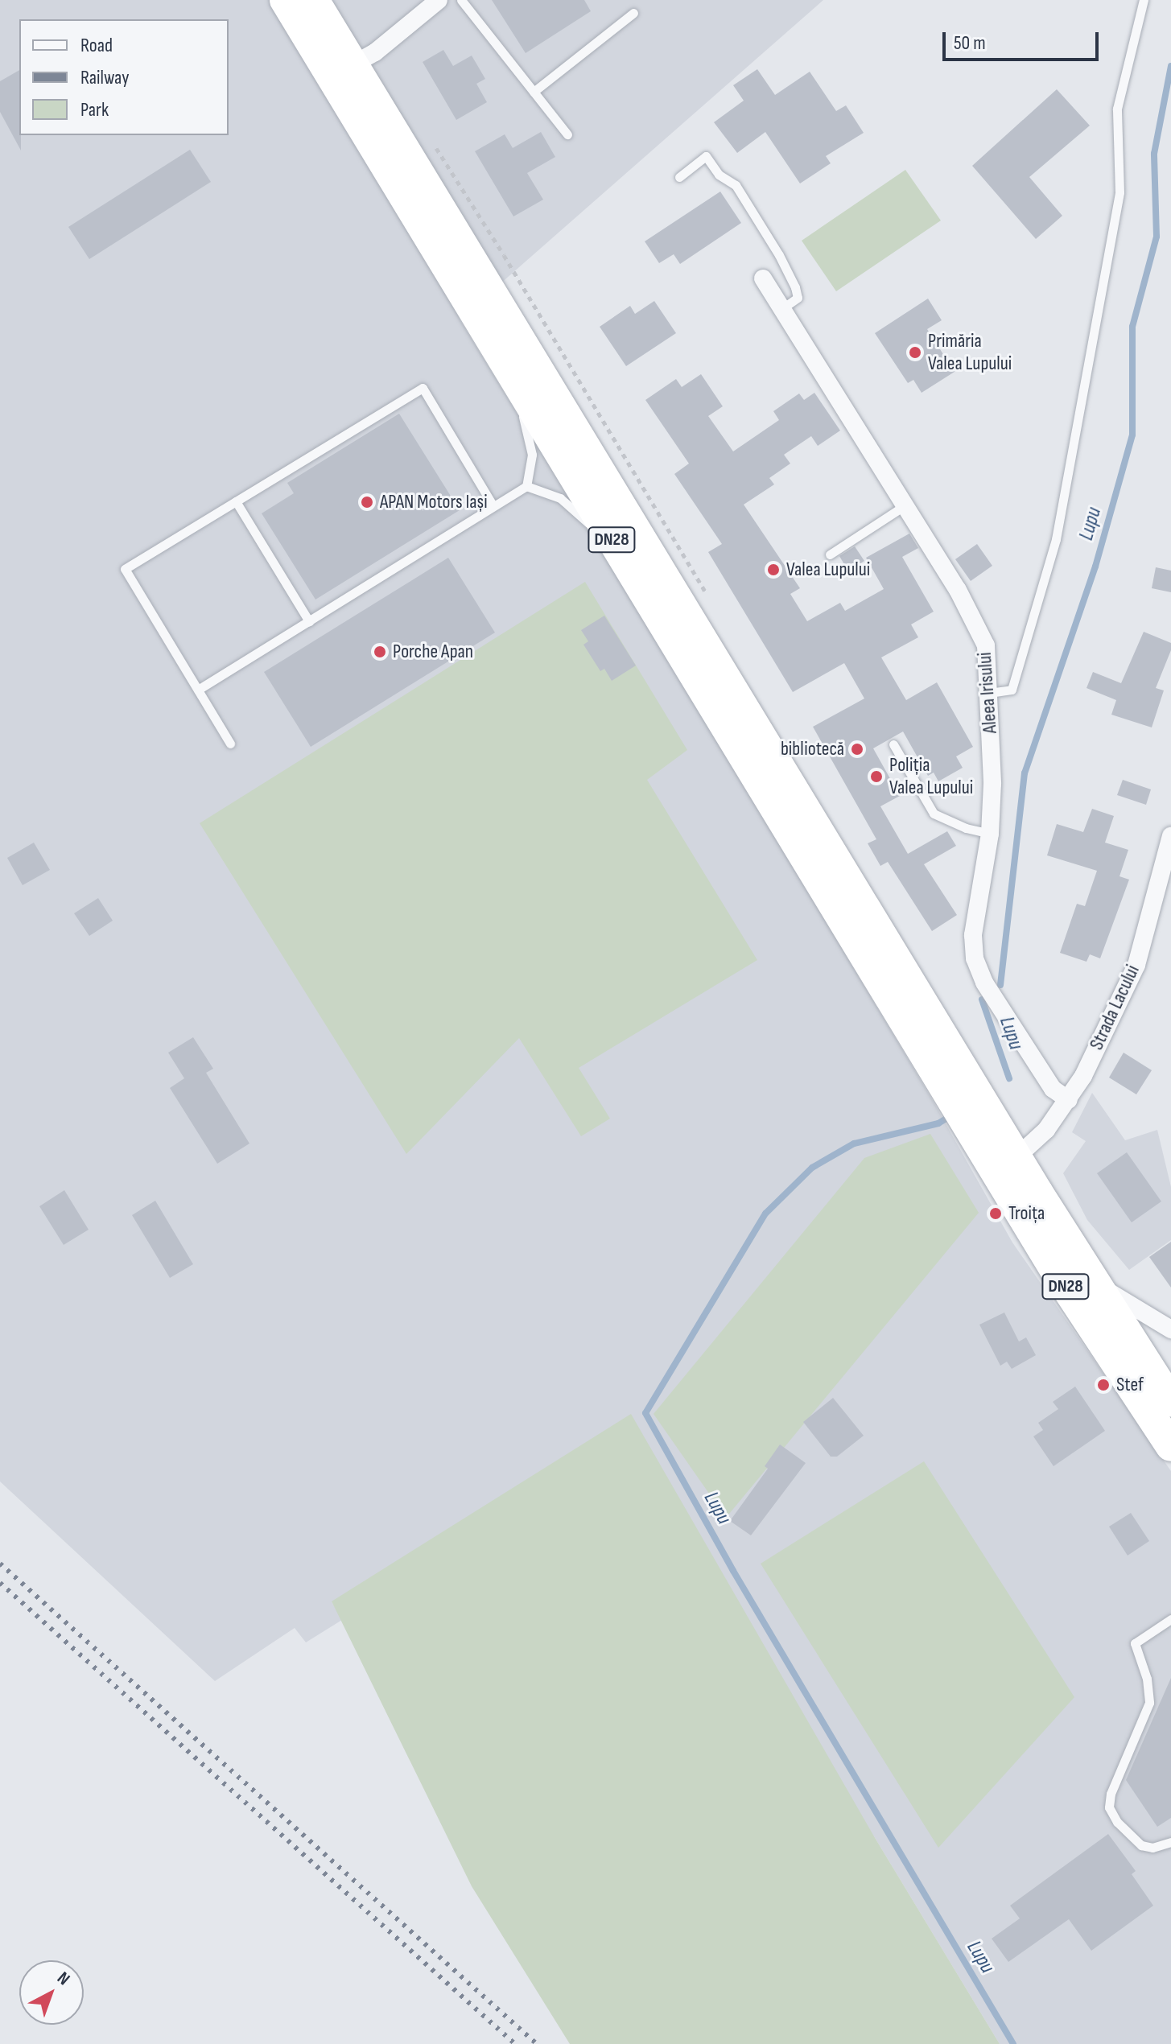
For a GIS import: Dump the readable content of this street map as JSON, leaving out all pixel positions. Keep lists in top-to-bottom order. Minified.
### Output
{"streets":{"highway":["DN28"],"street":["Aleea Irisului","Strada Lacului"]},"crossings":[["DN28","Strada Lacului"],["Aleea Irisului","Strada Lacului"]],"water":["Lupu"],"places":["Primăria Valea Lupului","APAN Motors Iași","Valea Lupului","Porche Apan","bibliotecă","Poliția Valea Lupului","Troița","Stef"],"legend":["Road","Railway","Park"],"scale_bar":"50 m","north":"top right"}
